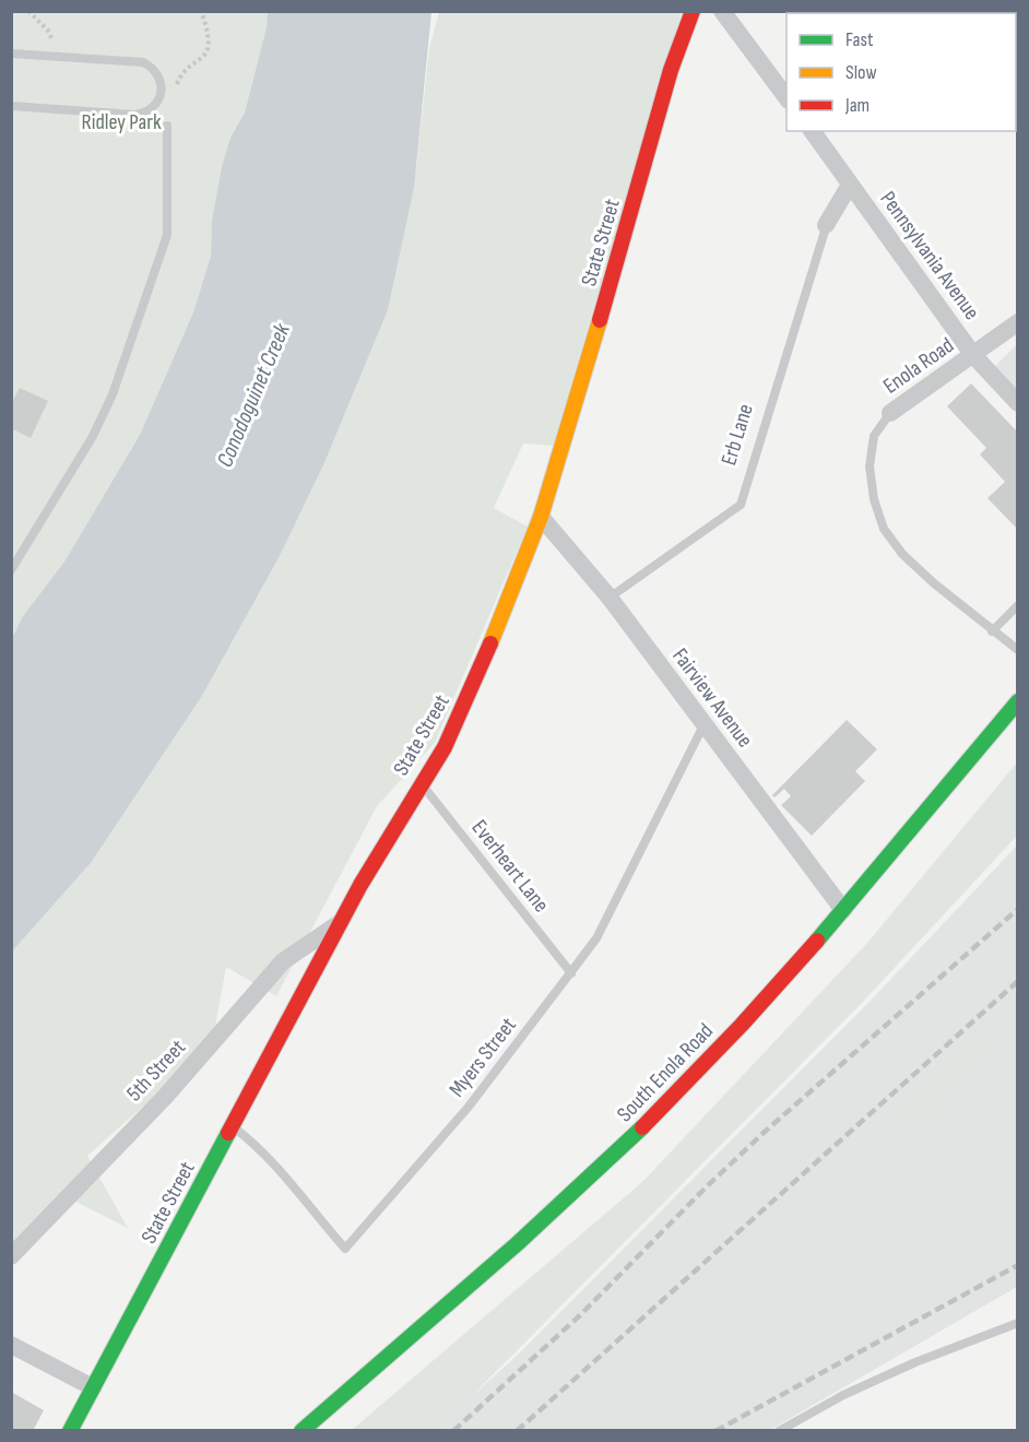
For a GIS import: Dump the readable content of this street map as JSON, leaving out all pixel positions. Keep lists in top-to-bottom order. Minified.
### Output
{"streets":{"main road":["State Street","South Enola Road"],"street":["Pennsylvania Avenue","Enola Road","Erb Lane","Fairview Avenue","5th Street"],"lane":["Everheart Lane","Myers Street"]},"crossings":[["State Street","Fairview Avenue"],["State Street","Everheart Lane"],["State Street","Myers Street"],["State Street","5th Street"],["Pennsylvania Avenue","Enola Road"],["Pennsylvania Avenue","Erb Lane"],["Erb Lane","Fairview Avenue"],["Fairview Avenue","Myers Street"],["Fairview Avenue","South Enola Road"],["Everheart Lane","Myers Street"]],"water":["Conodoguinet Creek"],"parks":["Ridley Park"],"legend":["Fast","Slow","Jam"]}
